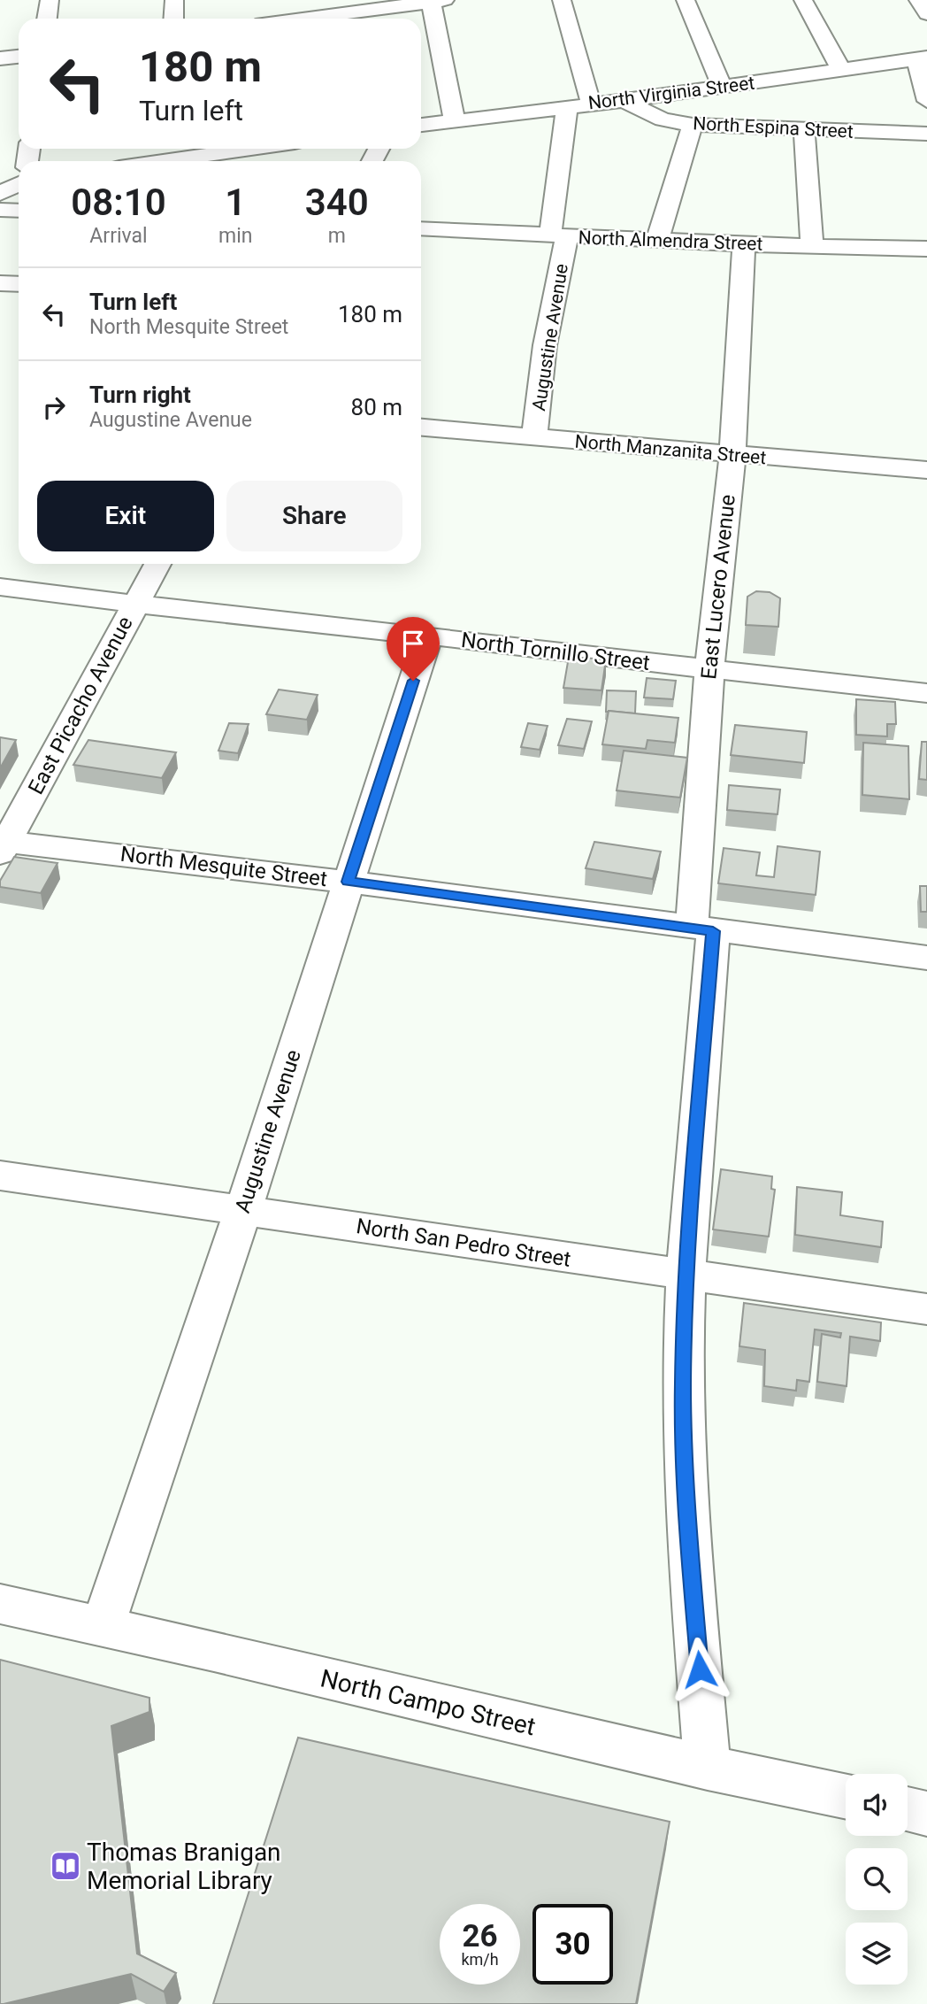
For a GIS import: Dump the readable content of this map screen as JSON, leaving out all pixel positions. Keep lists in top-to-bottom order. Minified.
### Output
{"streets":{"street":["North Virginia Street","North Espina Street","North Almendra Street","Augustine Avenue","North Manzanita Street","East Lucero Avenue","North Tornillo Street","East Picacho Avenue","North Mesquite Street","North San Pedro Street","North Campo Street"]},"crossings":[["North Virginia Street","North Espina Street"],["North Virginia Street","Augustine Avenue"],["North Almendra Street","Augustine Avenue"],["North Almendra Street","East Lucero Avenue"],["Augustine Avenue","North Manzanita Street"],["Augustine Avenue","North Tornillo Street"],["Augustine Avenue","North Mesquite Street"],["Augustine Avenue","North San Pedro Street"],["Augustine Avenue","North Campo Street"],["North Manzanita Street","East Lucero Avenue"],["East Lucero Avenue","North Tornillo Street"],["East Lucero Avenue","North Mesquite Street"],["East Lucero Avenue","North San Pedro Street"],["East Lucero Avenue","North Campo Street"],["North Tornillo Street","East Picacho Avenue"],["East Picacho Avenue","North Mesquite Street"]],"places":{"library":["Thomas Branigan Memorial Library"]},"page":{"turn":["180 m","Turn left"],"eta":["08:10","Arrival","1","min","340","m"],"list":[{"name":"Turn left","note":"North Mesquite Street","value":"180 m"},{"name":"Turn right","note":"Augustine Avenue","value":"80 m"}],"buttons":["Exit","Share"],"speed":"26 km/h","limit":"30"}}
